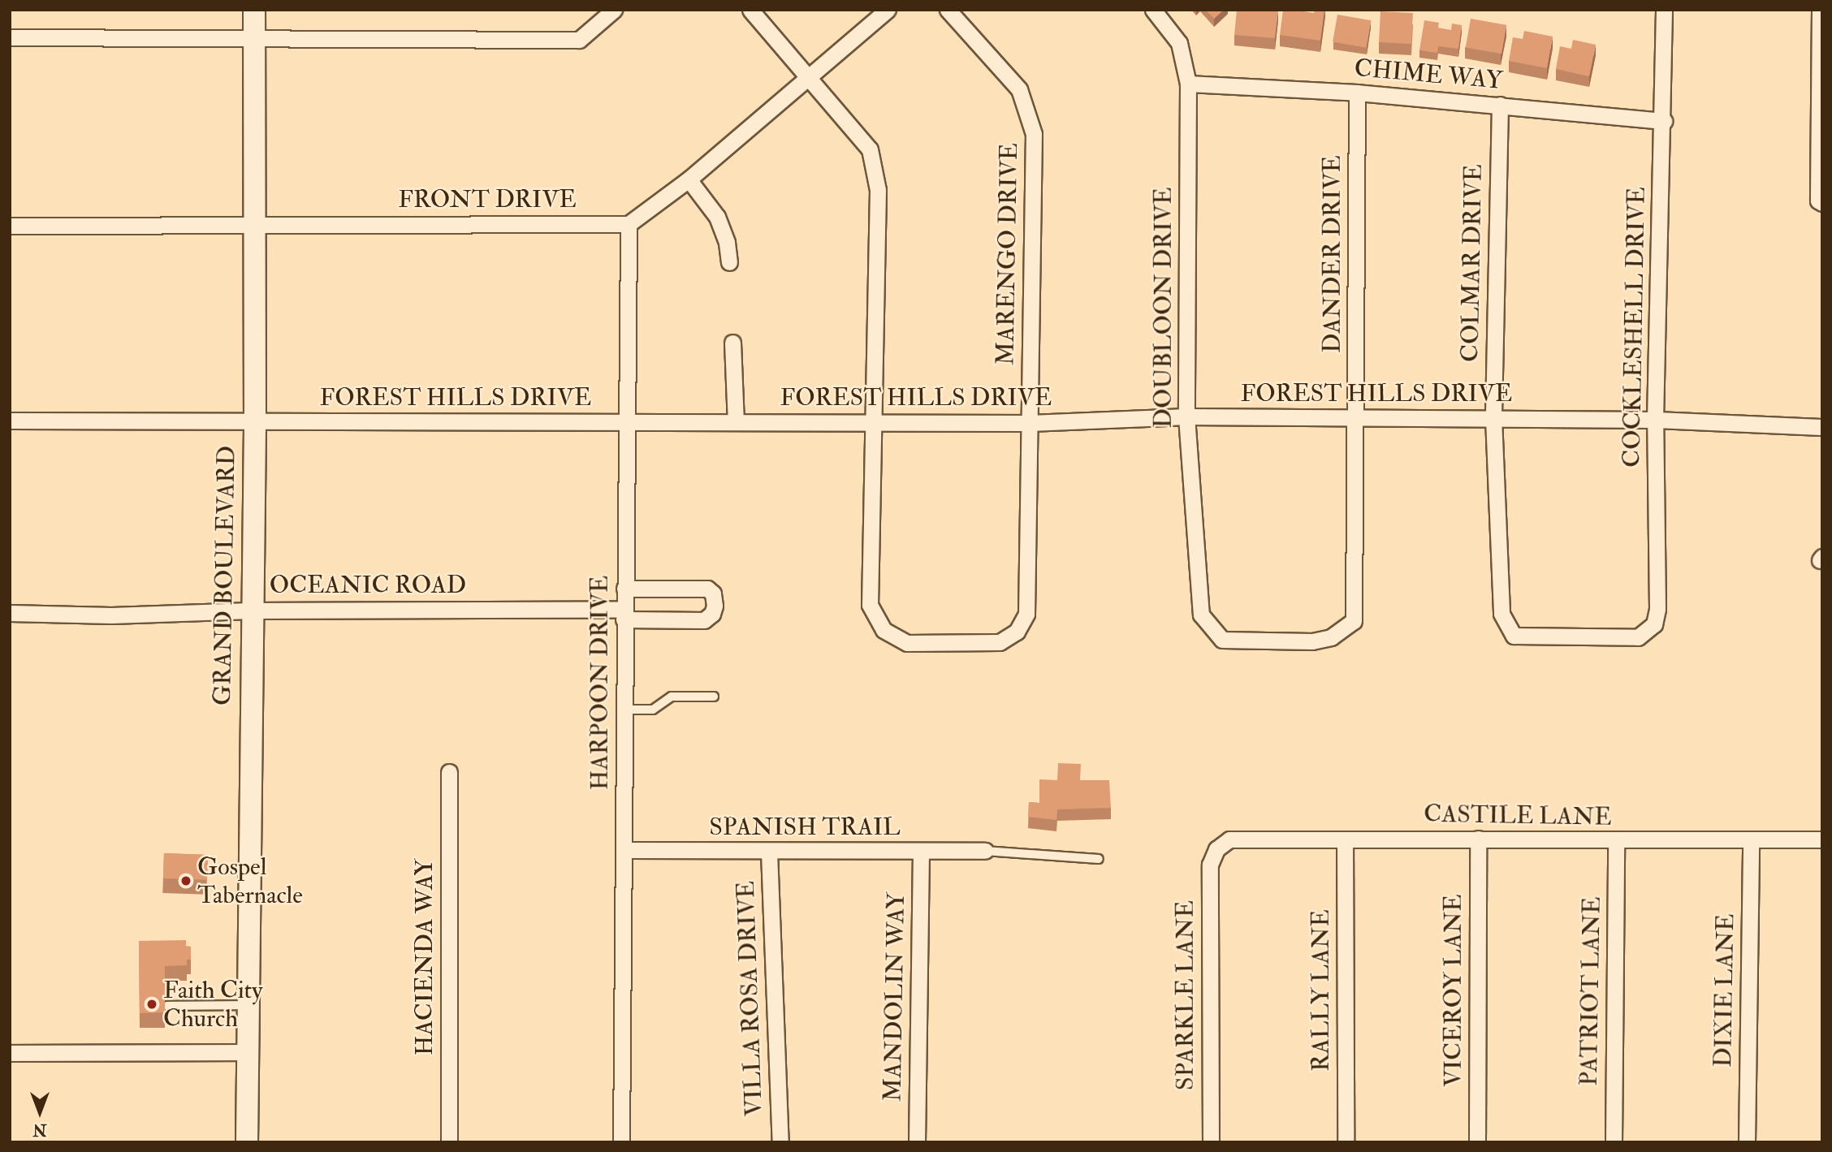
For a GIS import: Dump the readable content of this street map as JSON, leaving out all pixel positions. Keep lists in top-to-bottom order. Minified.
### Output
{"streets":{"street":["CHIME WAY","FRONT DRIVE","MARENGO DRIVE","DANDER DRIVE","COLMAR DRIVE","DOUBLOON DRIVE","COCKLESHELL DRIVE","FOREST HILLS DRIVE","GRAND BOULEVARD","OCEANIC ROAD","HARPOON DRIVE","CASTILE LANE","SPANISH TRAIL","HACIENDA WAY","RALLY LANE","VICEROY LANE","DIXIE LANE","PATRIOT LANE","SPARKLE LANE","MANDOLIN WAY","VILLA ROSA DRIVE"]},"crossings":[["CHIME WAY","DANDER DRIVE"],["CHIME WAY","COLMAR DRIVE"],["CHIME WAY","DOUBLOON DRIVE"],["CHIME WAY","COCKLESHELL DRIVE"],["FRONT DRIVE","GRAND BOULEVARD"],["FRONT DRIVE","HARPOON DRIVE"],["MARENGO DRIVE","FOREST HILLS DRIVE"],["DANDER DRIVE","DOUBLOON DRIVE"],["DANDER DRIVE","FOREST HILLS DRIVE"],["COLMAR DRIVE","COCKLESHELL DRIVE"],["COLMAR DRIVE","FOREST HILLS DRIVE"],["DOUBLOON DRIVE","FOREST HILLS DRIVE"],["COCKLESHELL DRIVE","FOREST HILLS DRIVE"],["FOREST HILLS DRIVE","GRAND BOULEVARD"],["FOREST HILLS DRIVE","HARPOON DRIVE"],["GRAND BOULEVARD","OCEANIC ROAD"],["OCEANIC ROAD","HARPOON DRIVE"],["HARPOON DRIVE","SPANISH TRAIL"],["CASTILE LANE","RALLY LANE"],["CASTILE LANE","VICEROY LANE"],["CASTILE LANE","DIXIE LANE"],["CASTILE LANE","PATRIOT LANE"],["CASTILE LANE","SPARKLE LANE"],["SPANISH TRAIL","MANDOLIN WAY"],["SPANISH TRAIL","VILLA ROSA DRIVE"]],"places":["Gospel Tabernacle","Faith City Church"],"north":"bottom"}
